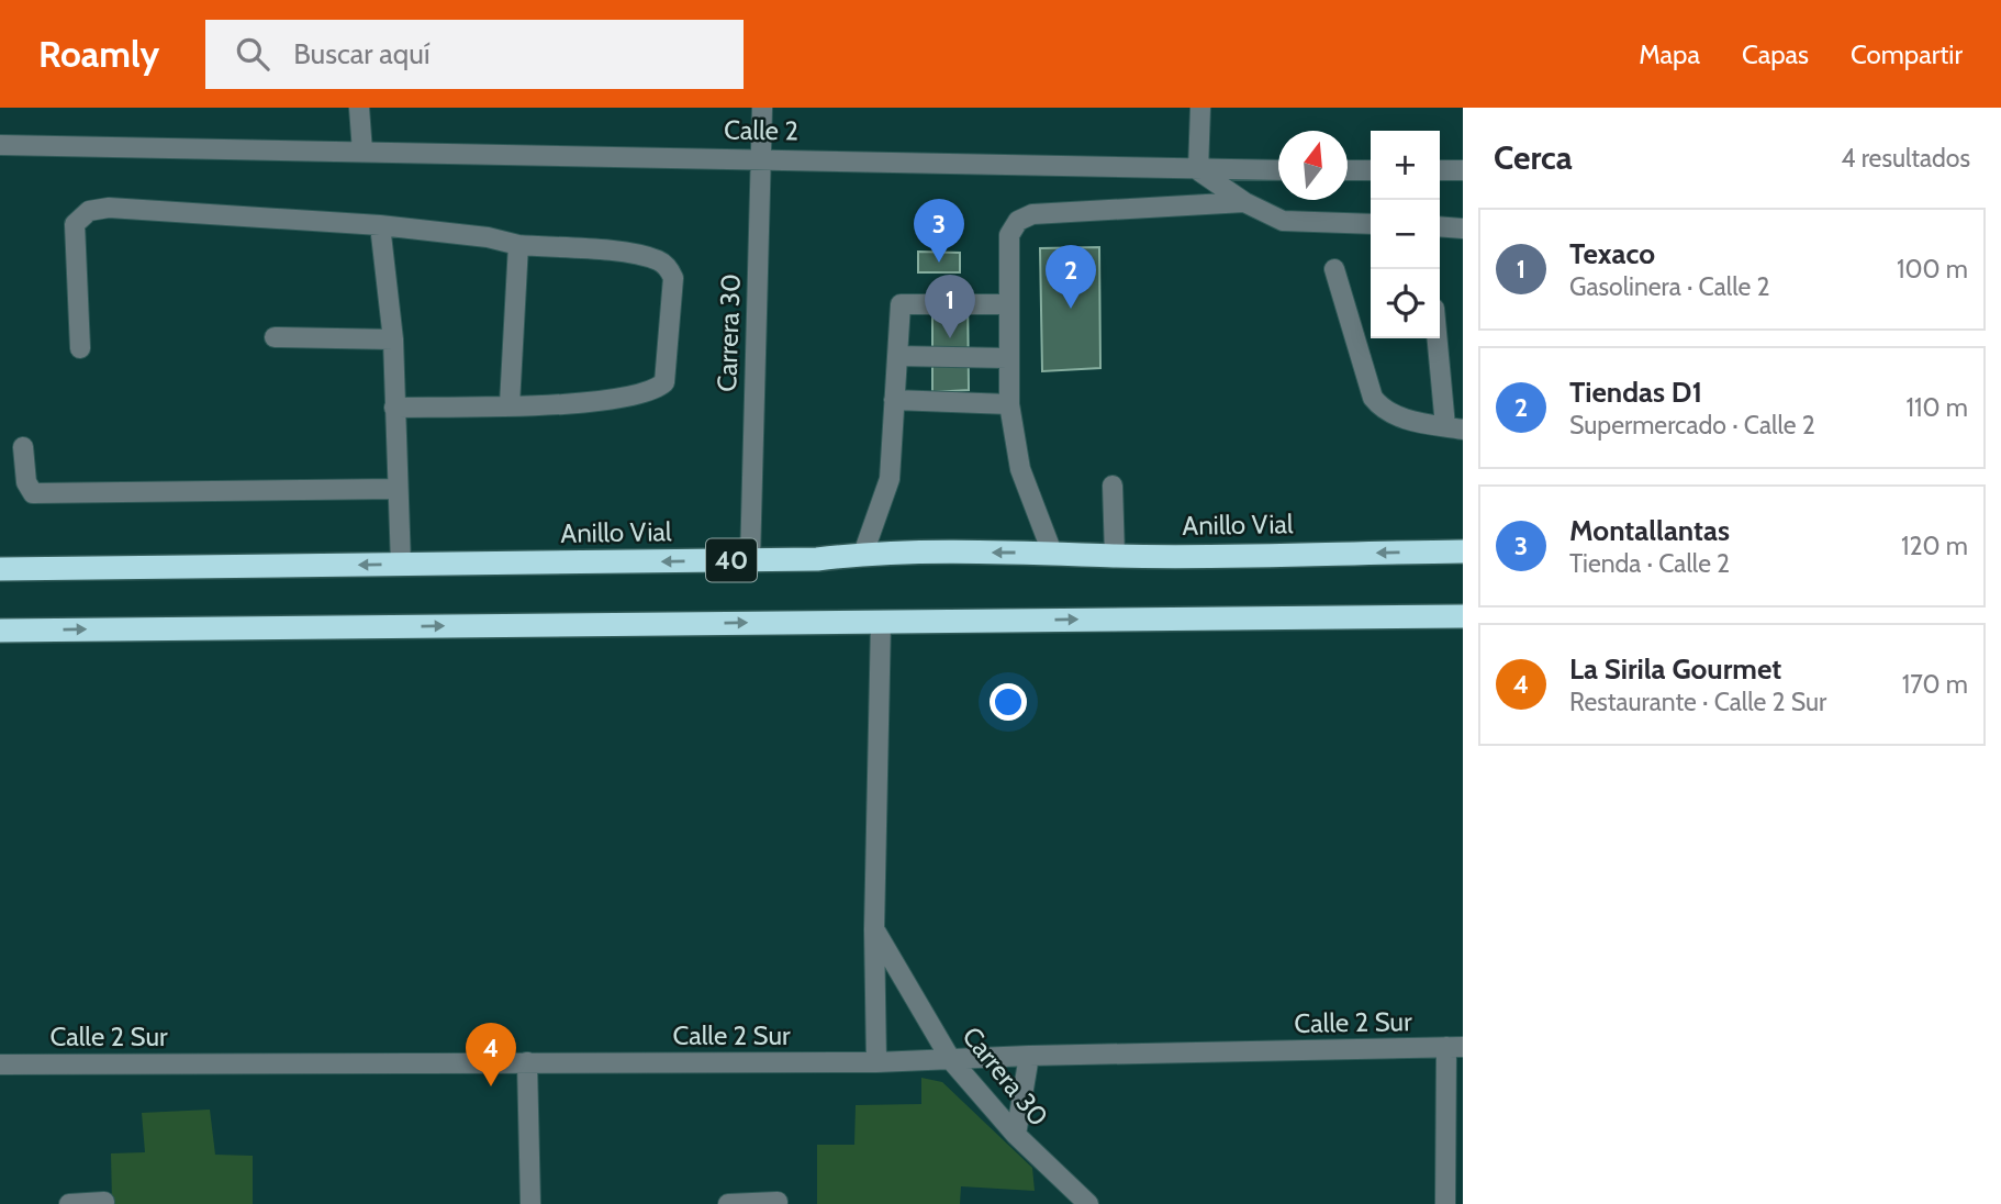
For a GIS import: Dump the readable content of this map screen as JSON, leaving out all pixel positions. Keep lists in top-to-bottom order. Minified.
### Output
{"streets":{"highway":["Anillo Vial","40"],"street":["Calle 2","Carrera 30","Calle 2 Sur"]},"crossings":[["Calle 2","Carrera 30"],["Carrera 30","Anillo Vial"],["Carrera 30","Calle 2 Sur"]],"north":"top","page":{"header":"Roamly","search":"Buscar aquí","nav":["Mapa","Capas","Compartir"],"heading":["Cerca","4 resultados"],"map_buttons":["+","−"],"pins":["3","2","1","4"],"list":[{"mark":"1","name":"Texaco","note":"Gasolinera · Calle 2","value":"100 m"},{"mark":"2","name":"Tiendas D1","note":"Supermercado · Calle 2","value":"110 m"},{"mark":"3","name":"Montallantas","note":"Tienda · Calle 2","value":"120 m"},{"mark":"4","name":"La Sirila Gourmet","note":"Restaurante · Calle 2 Sur","value":"170 m"}]}}
